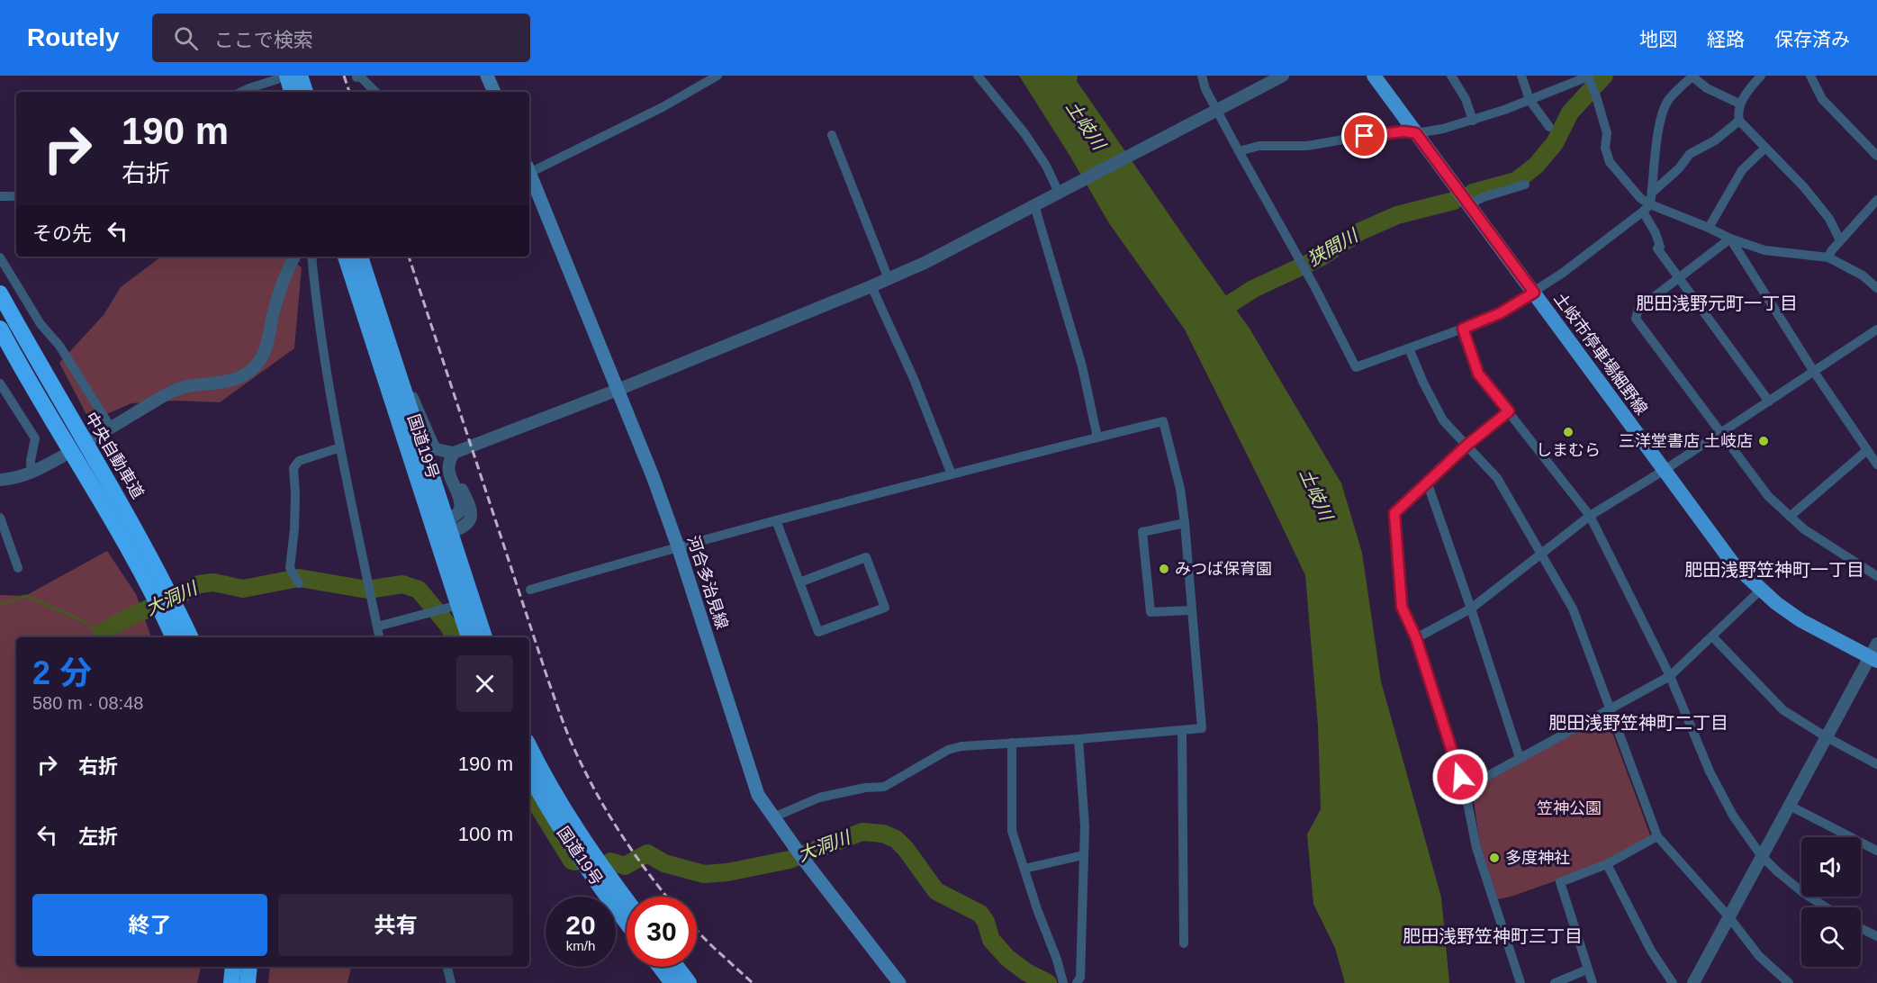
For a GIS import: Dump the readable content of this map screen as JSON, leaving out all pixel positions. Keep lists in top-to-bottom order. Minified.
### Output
{"streets":{"highway":["国道19号","中央自動車道"],"main road":["土岐市停車場細野線","河合多治見線"]},"districts":["肥田浅野元町一丁目","肥田浅野笠神町一丁目","肥田浅野笠神町二丁目","肥田浅野笠神町三丁目"],"water":["土岐川","狭間川","大洞川"],"parks":["笠神公園"],"places":["しまむら","三洋堂書店 土岐店","みつば保育園","多度神社"],"page":{"header":"Routely","search":"ここで検索","nav":["地図","経路","保存済み"],"turn":["190 m","右折"],"then":"その先","heading":["2 分","580 m · 08:48"],"list":[{"name":"右折","value":"190 m"},{"name":"左折","value":"100 m"}],"buttons":["終了","共有"],"speed":"20 km/h","limit":"30"}}
